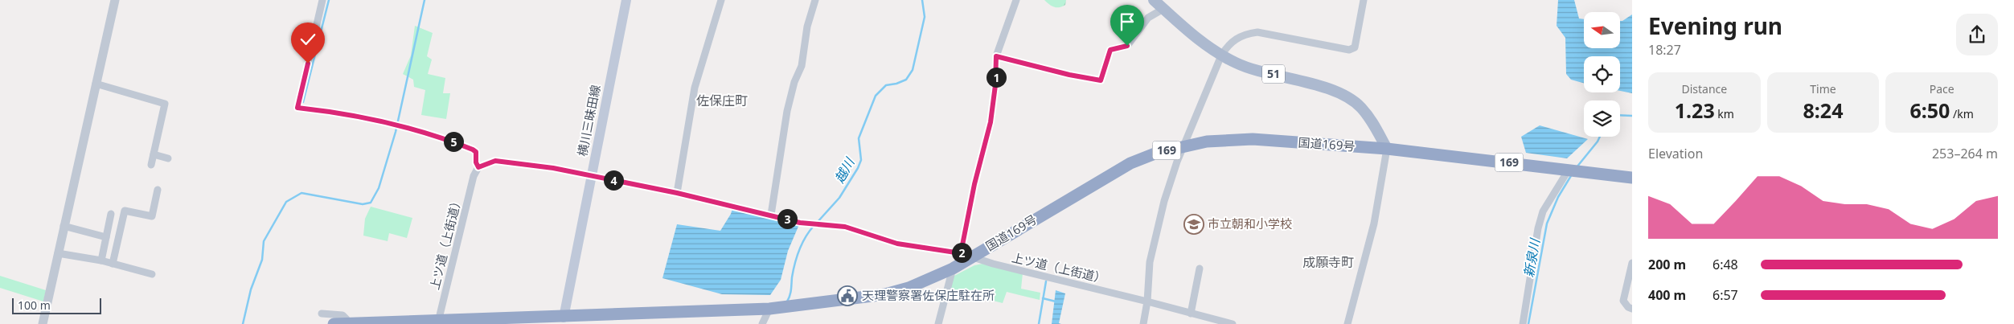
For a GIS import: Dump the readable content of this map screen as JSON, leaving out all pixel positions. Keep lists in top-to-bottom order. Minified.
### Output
{"streets":{"highway":["国道169号","169"],"main road":["51","横川三昧田線"],"street":["上ツ道（上街道）"]},"crossings":[["51","国道169号"],["横川三昧田線","国道169号"],["横川三昧田線","上ツ道（上街道）"],["国道169号","上ツ道（上街道）"]],"districts":["佐保庄町","成願寺町"],"water":["越川","新泉川"],"places":{"school or university":["市立朝和小学校"],"public building":["天理警察署佐保庄駐在所"]},"scale_bar":"100 m","north":"left","page":{"heading":["Evening run","18:27"],"pins":["1","5","4","3","2"],"stats":[["Distance","1.23 km"],["Time","8:24"],["Pace","6:50 /km"]],"chart":["Elevation","253–264 m"],"list":[{"name":"200 m","note":"6:48"},{"name":"400 m","note":"6:57"}],"scale":"100 m"}}
